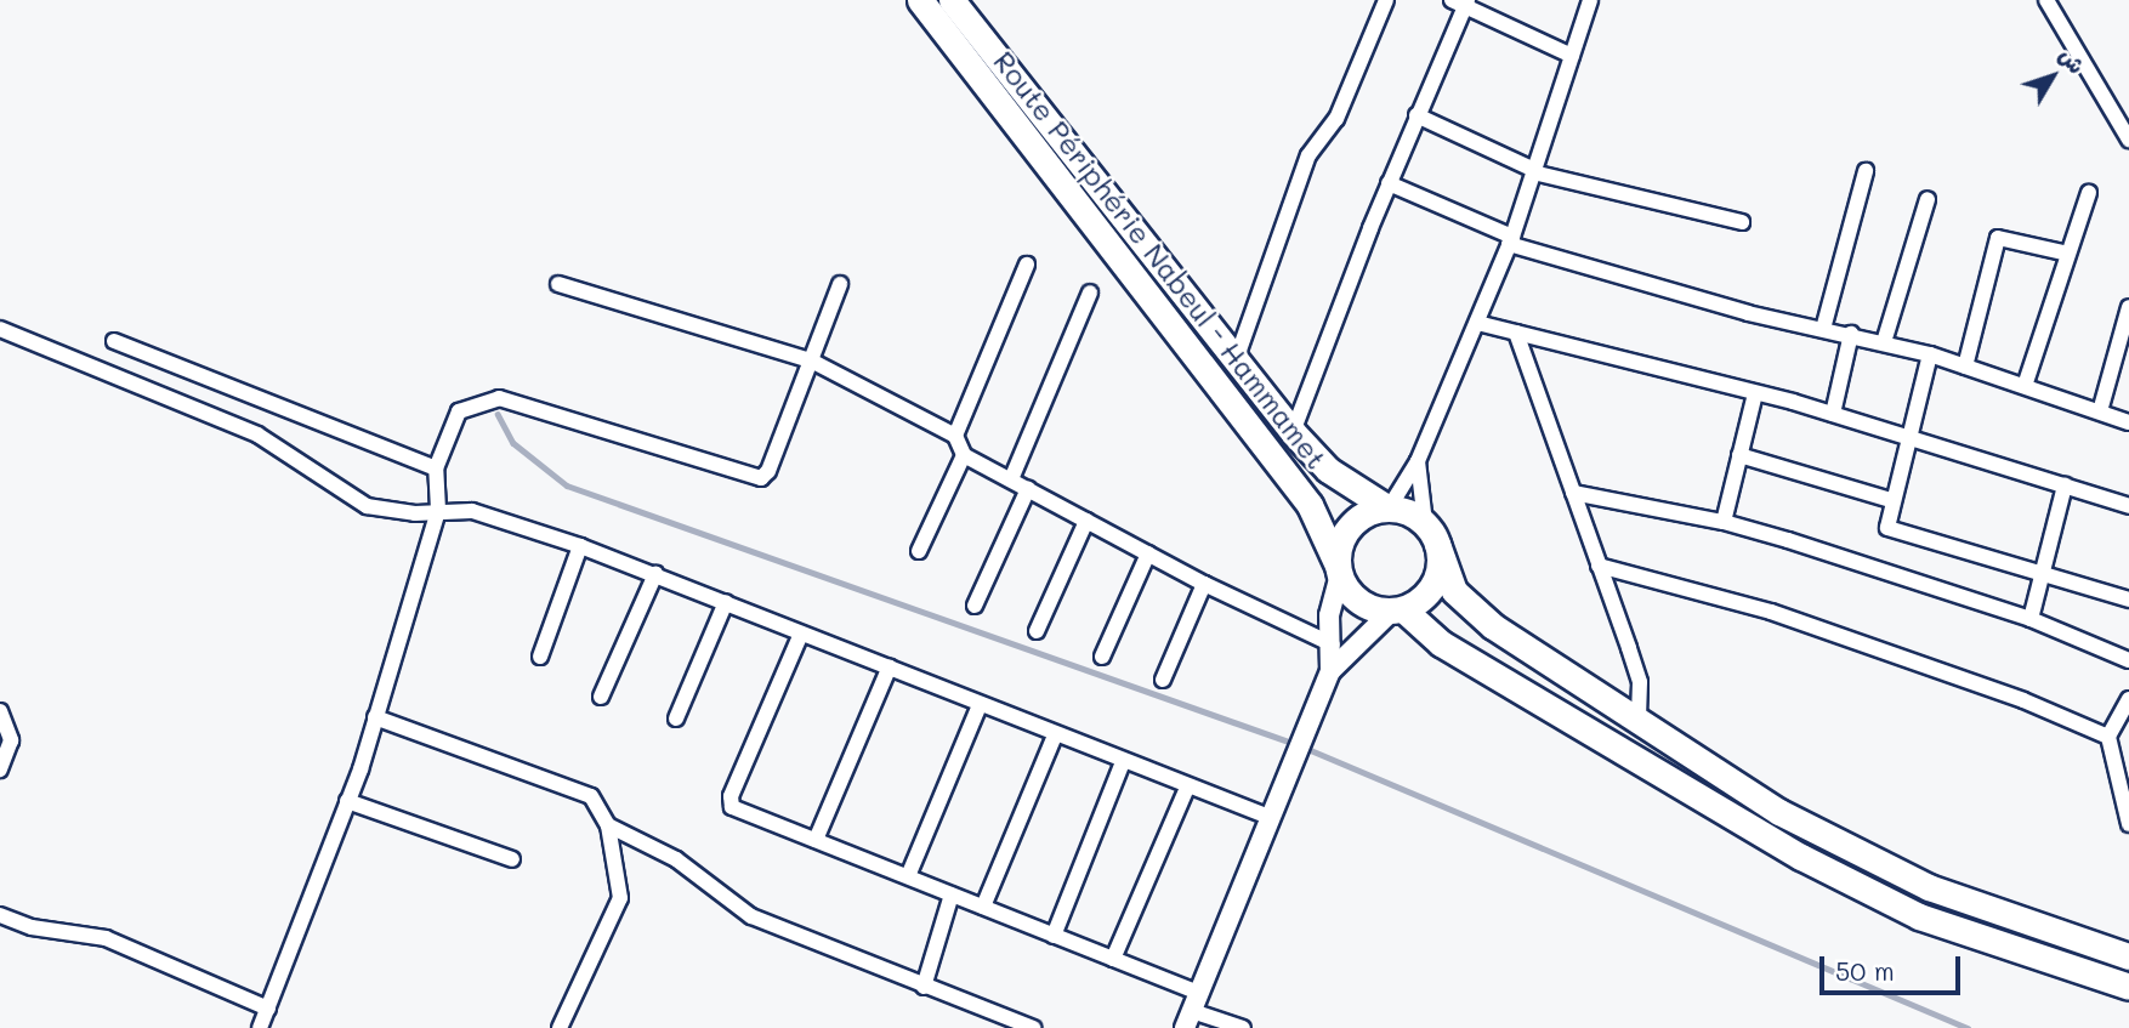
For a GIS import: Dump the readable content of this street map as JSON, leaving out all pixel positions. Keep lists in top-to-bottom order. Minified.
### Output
{"streets":{"highway":["Route Périphérie Nabeul - Hammamet"]},"scale_bar":"50 m","north":"top right"}
